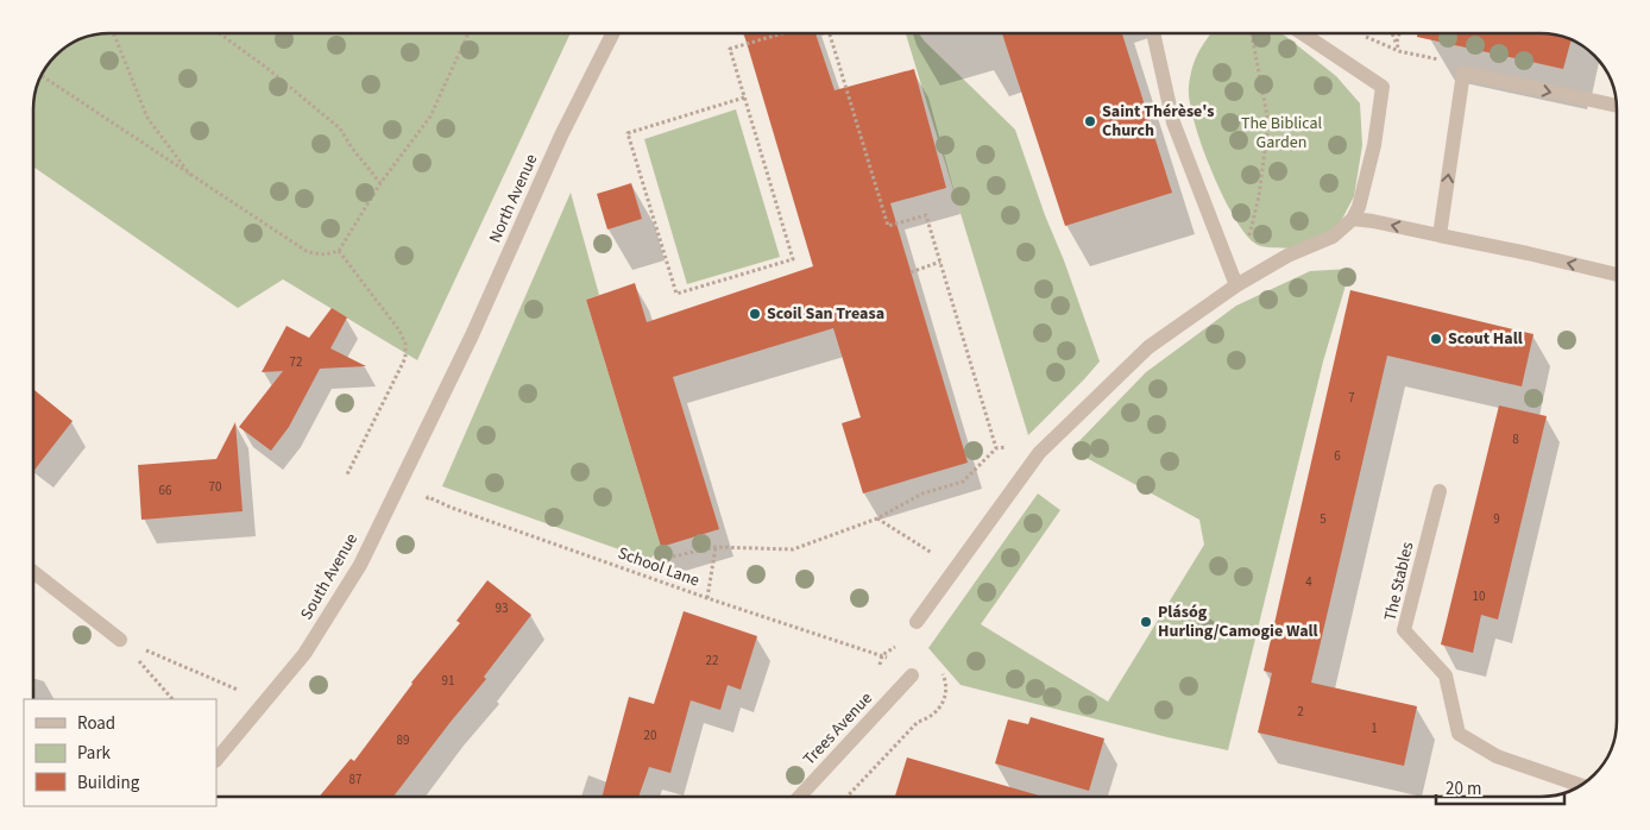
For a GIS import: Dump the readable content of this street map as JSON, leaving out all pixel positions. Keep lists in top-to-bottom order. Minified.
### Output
{"streets":{"street":["North Avenue","South Avenue","The Stables","Trees Avenue"],"path":["School Lane"]},"crossings":[["North Avenue","South Avenue"]],"parks":["The Biblical Garden"],"places":["Saint Thérèse's Church","Scoil San Treasa","Scout Hall","Plásóg Hurling/Camogie Wall"],"house_numbers":["72","7","8","6","70","66","5","9","4","10","93","22","91","2","1","20","89","87"],"legend":["Road","Park","Building"],"scale_bar":"20 m"}
